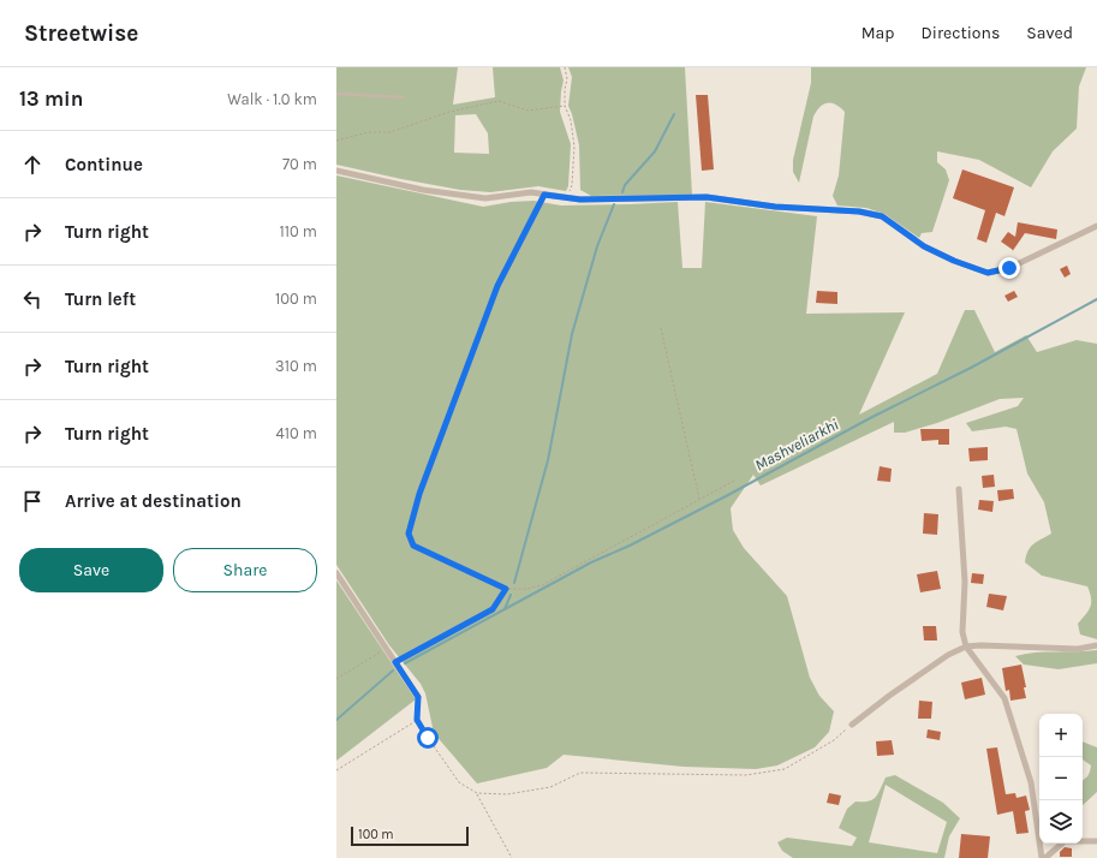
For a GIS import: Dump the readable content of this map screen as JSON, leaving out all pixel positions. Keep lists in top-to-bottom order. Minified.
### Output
{"water":["Mashveliarkhi"],"scale_bar":"100 m","page":{"header":"Streetwise","nav":["Map","Directions","Saved"],"heading":["13 min","Walk · 1.0 km"],"list":[["Continue","70 m"],["Turn right","110 m"],["Turn left","100 m"],["Turn right","310 m"],["Turn right","410 m"],"Arrive at destination"],"buttons":["Save","Share"],"map_buttons":["+","−"],"scale":"100 m"}}
